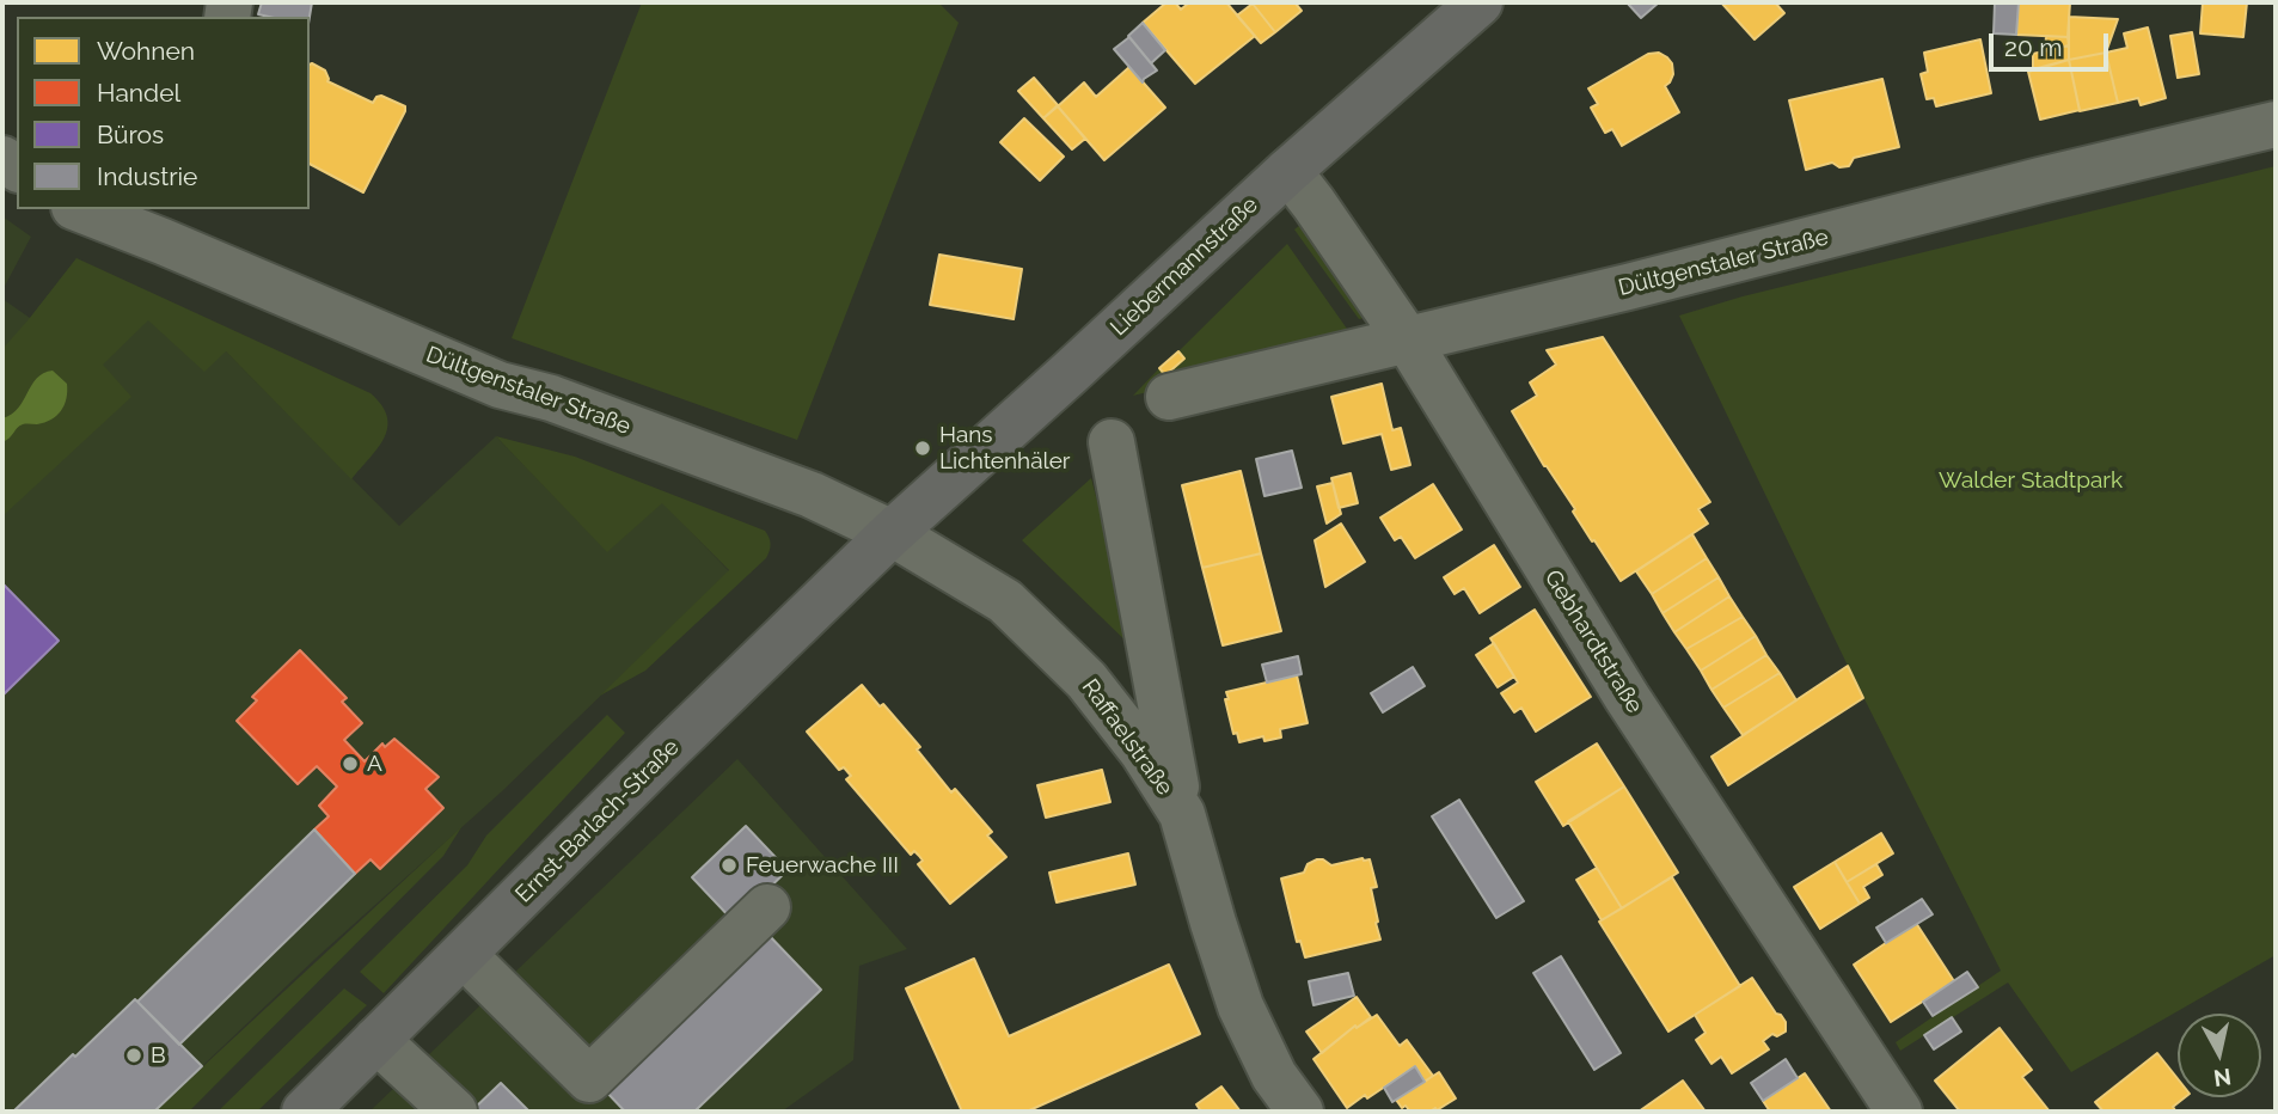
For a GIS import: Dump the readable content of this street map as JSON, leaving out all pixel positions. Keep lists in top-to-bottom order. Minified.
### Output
{"streets":{"main road":["Liebermannstraße","Ernst-Barlach-Straße"],"street":["Dültgenstaler Straße","Gebhardtstraße","Raffaelstraße"]},"crossings":[["Dültgenstaler Straße","Liebermannstraße"],["Dültgenstaler Straße","Gebhardtstraße"],["Dültgenstaler Straße","Raffaelstraße"],["Dültgenstaler Straße","Ernst-Barlach-Straße"],["Liebermannstraße","Gebhardtstraße"],["Liebermannstraße","Raffaelstraße"],["Liebermannstraße","Ernst-Barlach-Straße"],["Raffaelstraße","Ernst-Barlach-Straße"]],"parks":["Walder Stadtpark"],"places":["Hans Lichtenhäler","A","Feuerwache III","B"],"legend":["Wohnen","Handel","Büros","Industrie"],"scale_bar":"20 m","north":"bottom"}
